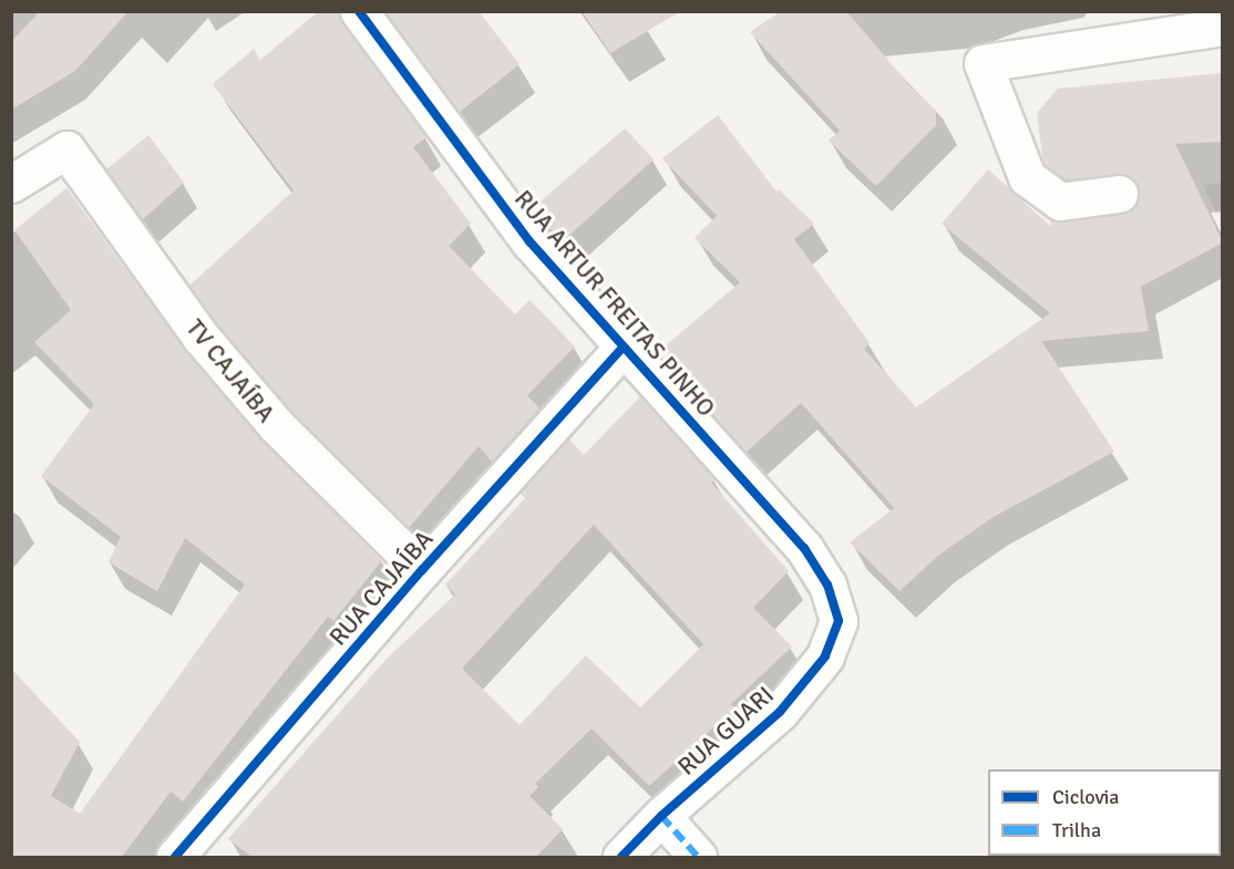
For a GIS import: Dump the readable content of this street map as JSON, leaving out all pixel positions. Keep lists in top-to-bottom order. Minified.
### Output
{"streets":{"street":["RUA ARTUR FREITAS PINHO","TV CAJAÍBA","RUA CAJAÍBA","RUA GUARI"]},"crossings":[["RUA ARTUR FREITAS PINHO","RUA CAJAÍBA"],["RUA ARTUR FREITAS PINHO","RUA GUARI"],["TV CAJAÍBA","RUA CAJAÍBA"]],"legend":["Ciclovia","Trilha"]}
